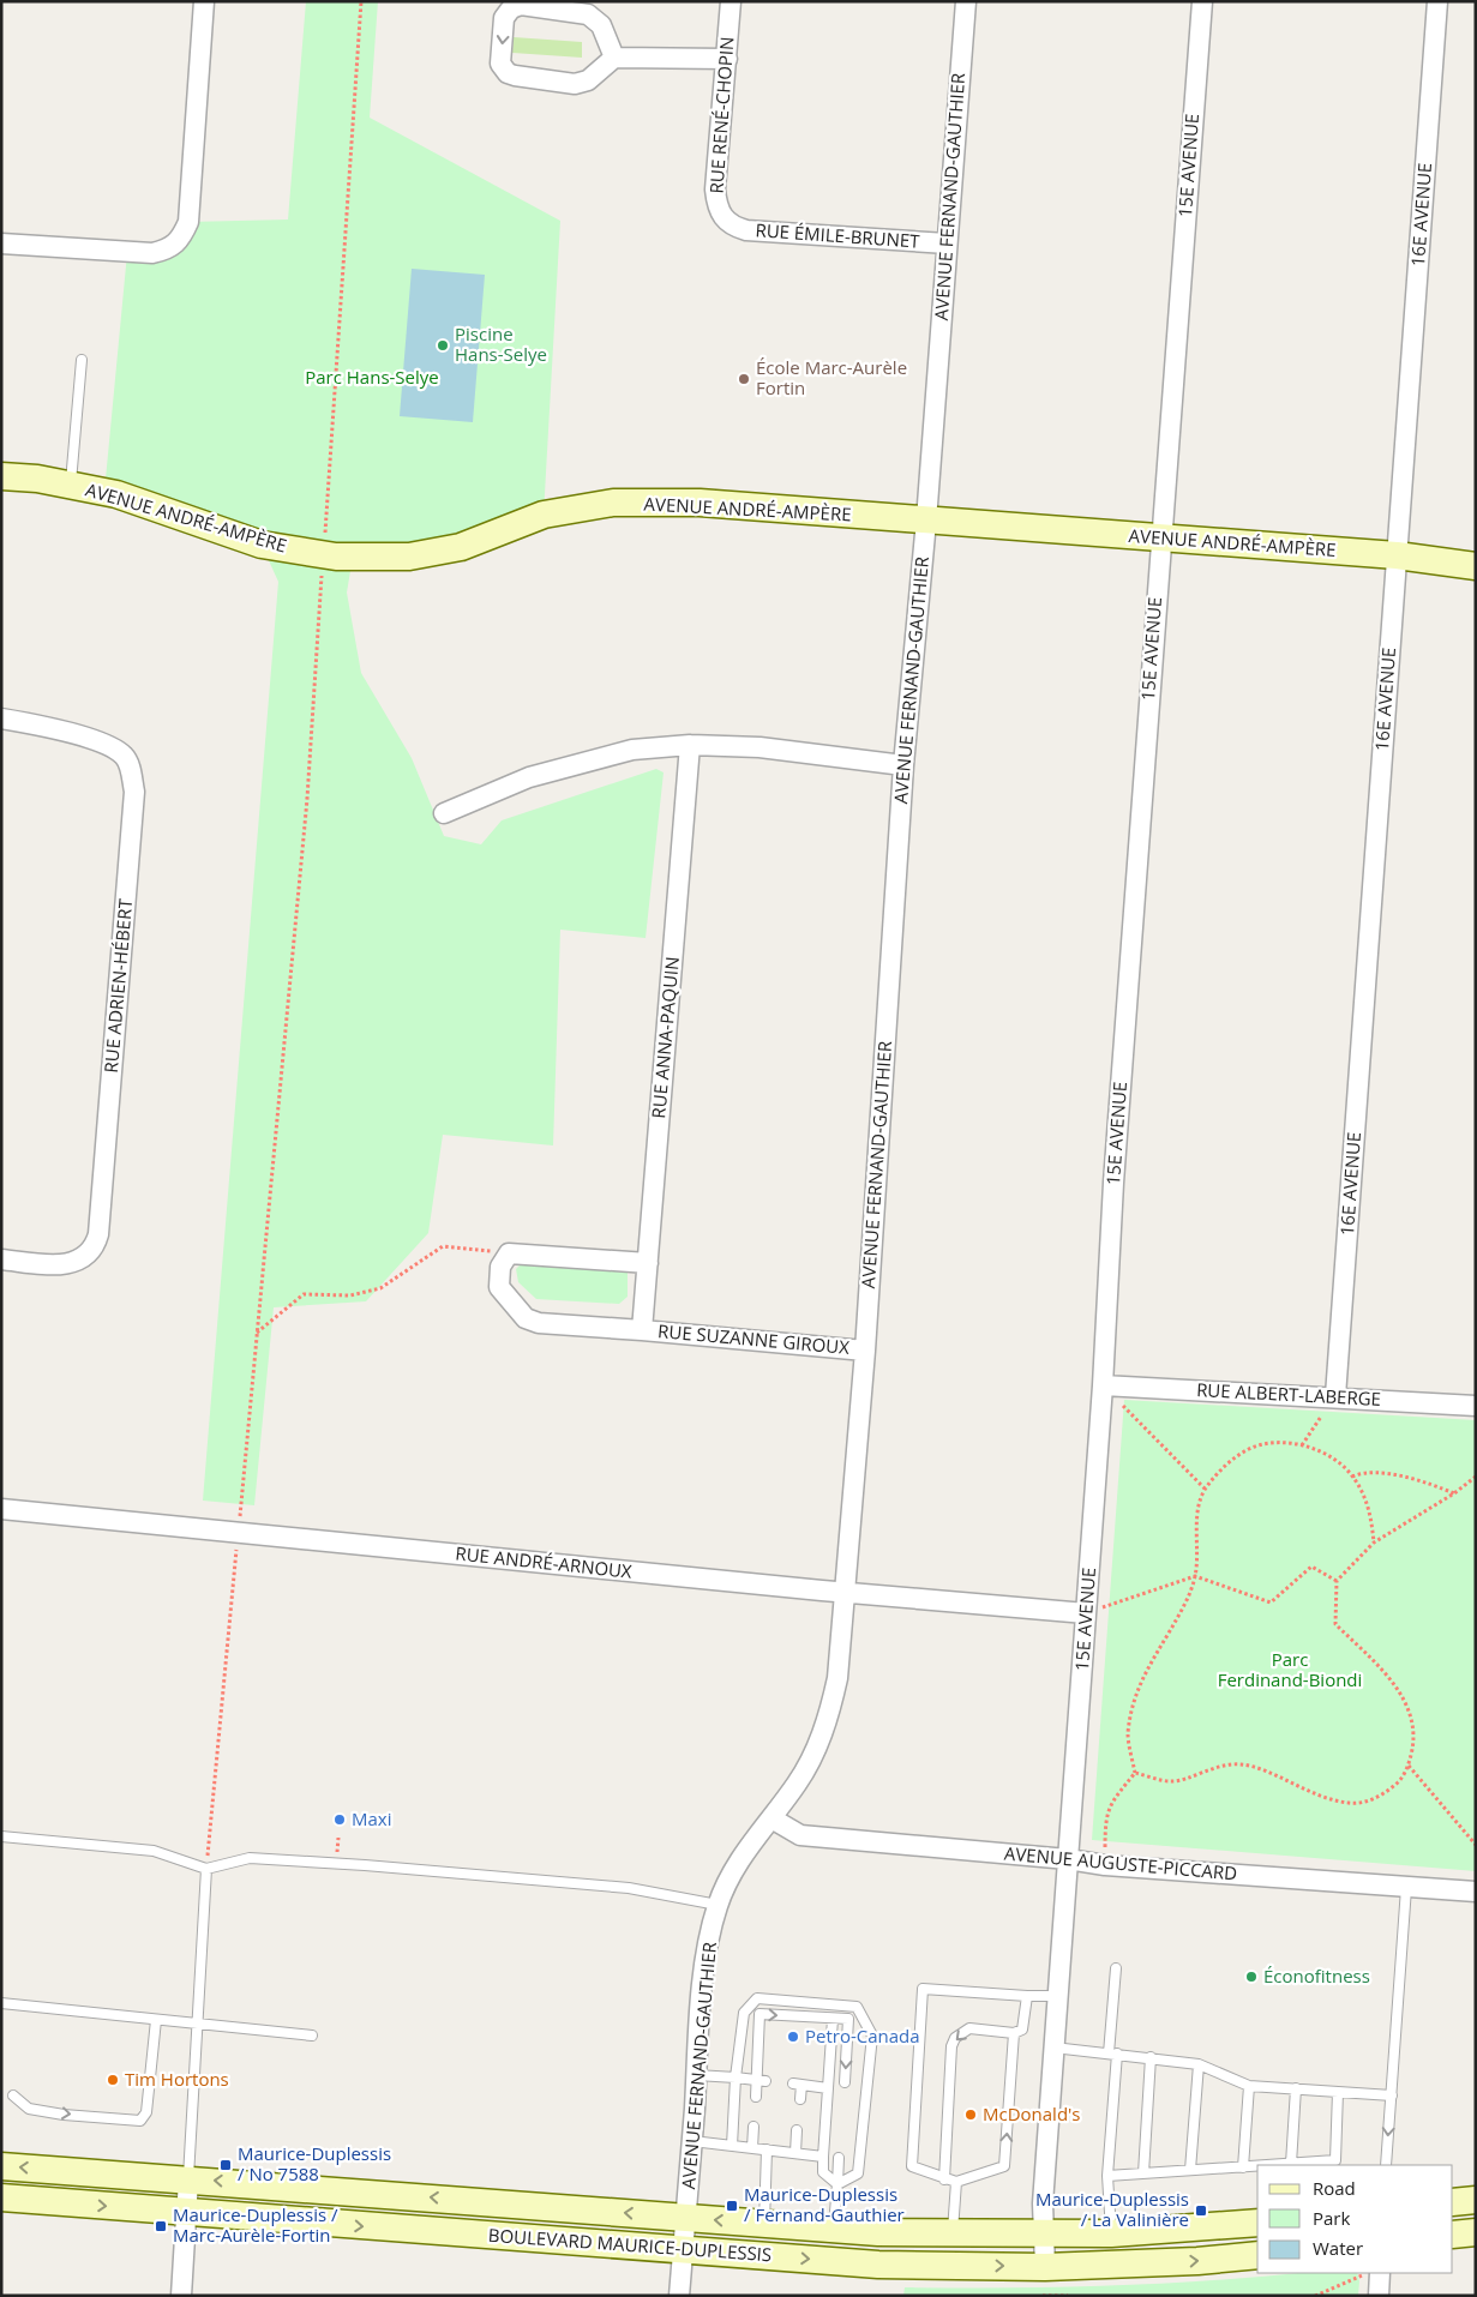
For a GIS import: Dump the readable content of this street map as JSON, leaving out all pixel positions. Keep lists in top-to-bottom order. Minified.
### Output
{"streets":{"street":["RUE RENÉ-CHOPIN","15E AVENUE","AVENUE FERNAND-GAUTHIER","16E AVENUE","RUE ÉMILE-BRUNET","AVENUE ANDRÉ-AMPÈRE","RUE ADRIEN-HÉBERT","RUE ANNA-PAQUIN","RUE SUZANNE GIROUX","RUE ALBERT-LABERGE","RUE ANDRÉ-ARNOUX","AVENUE AUGUSTE-PICCARD","BOULEVARD MAURICE-DUPLESSIS"]},"crossings":[["RUE RENÉ-CHOPIN","RUE ÉMILE-BRUNET"],["15E AVENUE","AVENUE ANDRÉ-AMPÈRE"],["15E AVENUE","RUE ALBERT-LABERGE"],["15E AVENUE","RUE ANDRÉ-ARNOUX"],["15E AVENUE","AVENUE AUGUSTE-PICCARD"],["15E AVENUE","BOULEVARD MAURICE-DUPLESSIS"],["AVENUE FERNAND-GAUTHIER","RUE ÉMILE-BRUNET"],["AVENUE FERNAND-GAUTHIER","AVENUE ANDRÉ-AMPÈRE"],["AVENUE FERNAND-GAUTHIER","RUE SUZANNE GIROUX"],["AVENUE FERNAND-GAUTHIER","RUE ANDRÉ-ARNOUX"],["AVENUE FERNAND-GAUTHIER","AVENUE AUGUSTE-PICCARD"],["AVENUE FERNAND-GAUTHIER","BOULEVARD MAURICE-DUPLESSIS"],["16E AVENUE","AVENUE ANDRÉ-AMPÈRE"],["16E AVENUE","RUE ALBERT-LABERGE"],["RUE ANNA-PAQUIN","RUE SUZANNE GIROUX"]],"parks":["Parc Hans-Selye","Parc Ferdinand-Biondi"],"places":{"other":["Piscine Hans-Selye","École Marc-Aurèle Fortin","Maxi","Éconofitness","Petro-Canada","Tim Hortons","McDonald's"],"transit":["Maurice-Duplessis / No 7588","Maurice-Duplessis / Fernand-Gauthier","Maurice-Duplessis / La Valinière","Maurice-Duplessis / Marc-Aurèle-Fortin"]},"legend":["Road","Park","Water"]}
